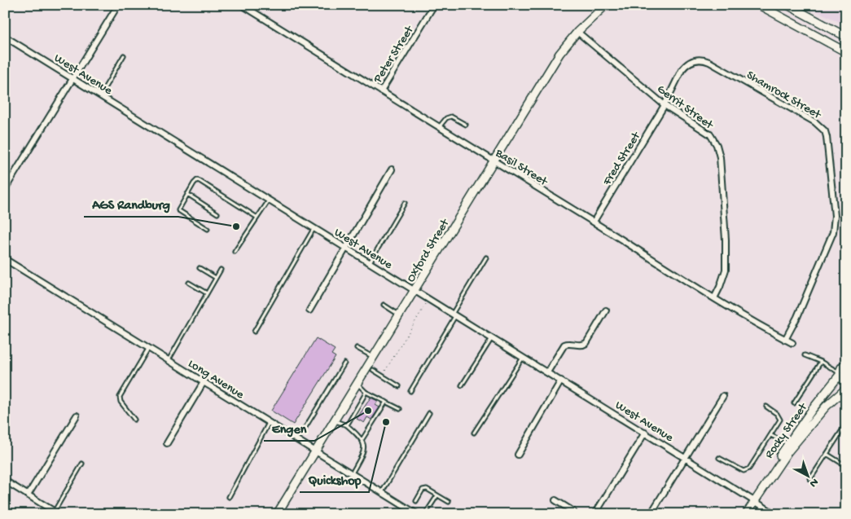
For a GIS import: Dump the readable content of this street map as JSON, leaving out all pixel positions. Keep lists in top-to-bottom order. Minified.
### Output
{"streets":{"street":["Peter Street","West Avenue","Shamrock Street","Gerrit Street","Fred Street","Basil Street","Oxford Street","Long Avenue","Rocky Street"]},"crossings":[["Peter Street","Basil Street"],["West Avenue","Oxford Street"],["West Avenue","Rocky Street"],["Shamrock Street","Gerrit Street"],["Shamrock Street","Fred Street"],["Shamrock Street","Basil Street"],["Gerrit Street","Fred Street"],["Gerrit Street","Basil Street"],["Gerrit Street","Oxford Street"],["Fred Street","Basil Street"],["Basil Street","Oxford Street"],["Oxford Street","Long Avenue"]],"places":["AGS Randburg","Engen","Quickshop"],"north":"bottom right"}
